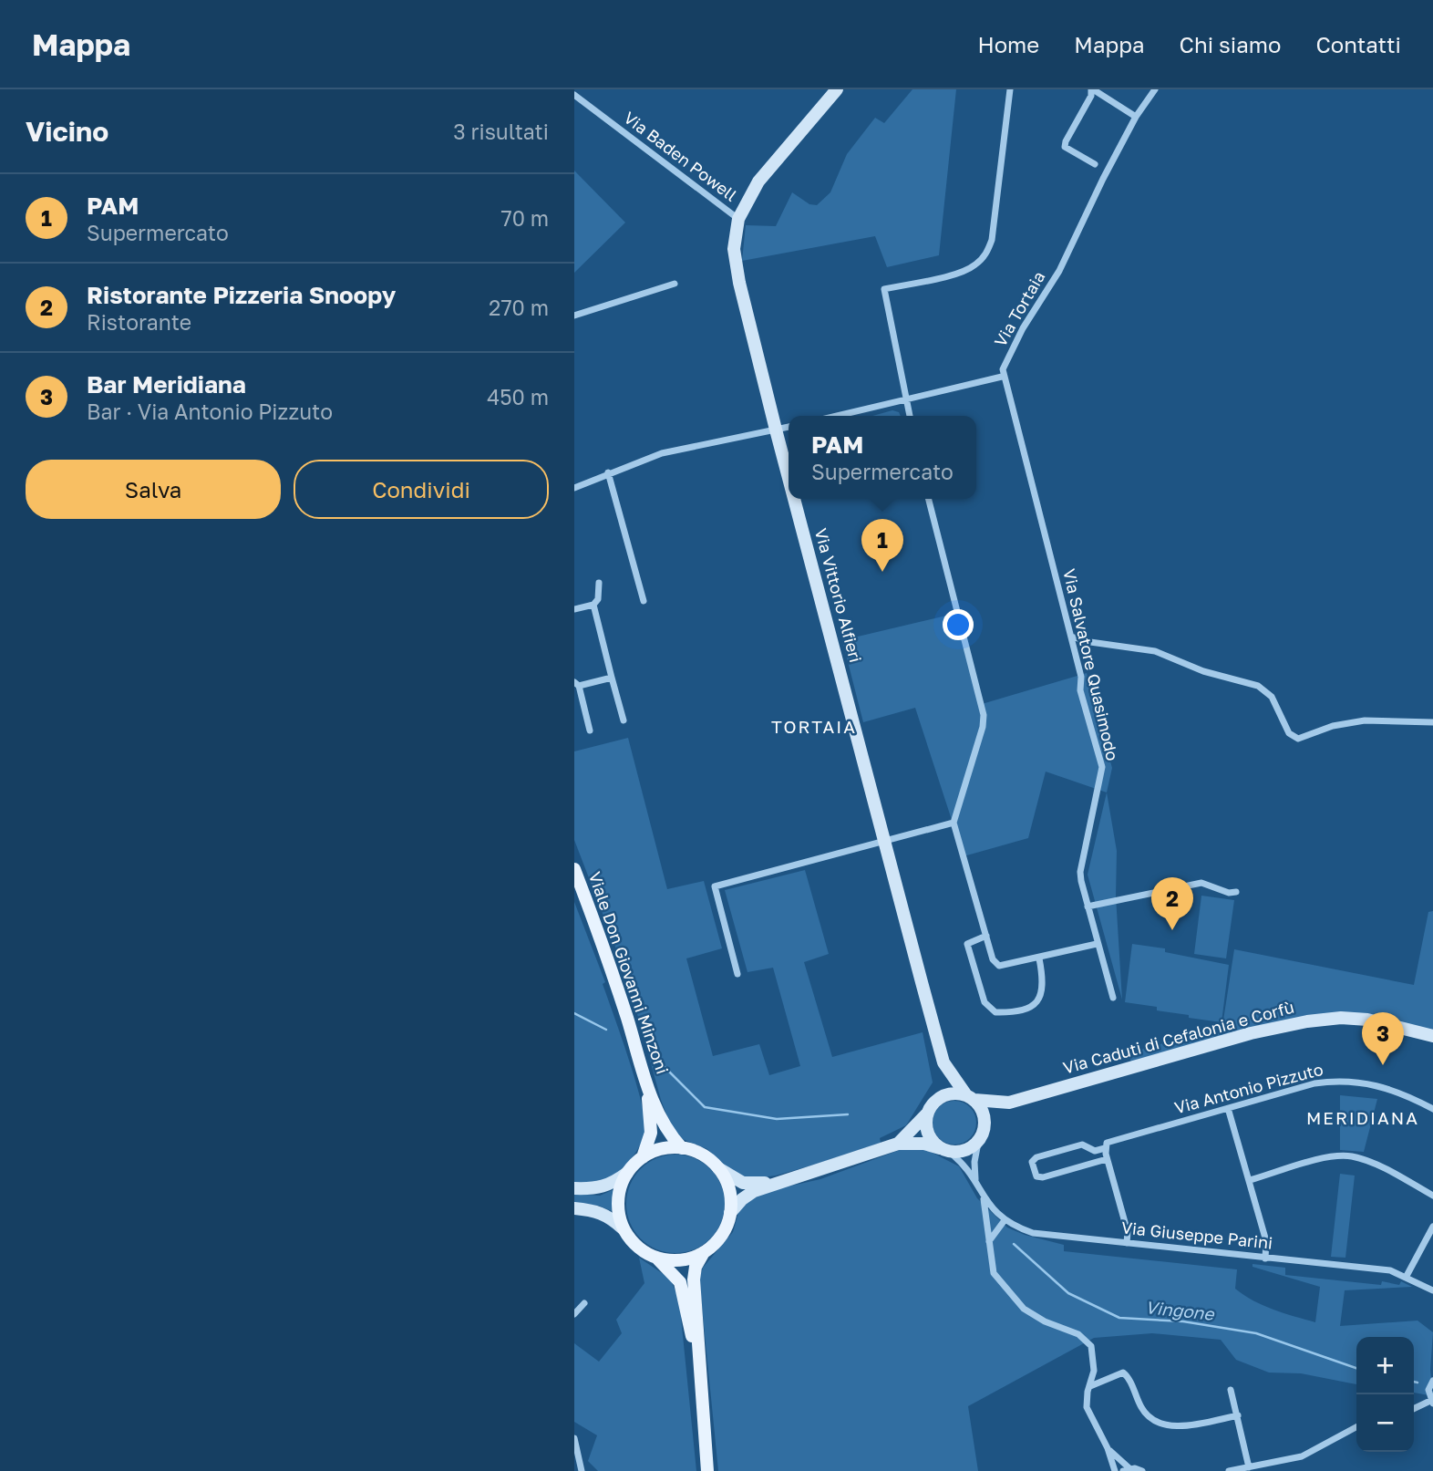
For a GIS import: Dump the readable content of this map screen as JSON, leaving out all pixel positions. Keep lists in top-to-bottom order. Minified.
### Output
{"streets":{"main road":["Viale Don Giovanni Minzoni"],"street":["Via Baden Powell","Via Tortaia","Via Vittorio Alfieri","Via Salvatore Quasimodo","Via Caduti di Cefalonia e Corfù","Via Antonio Pizzuto","Via Giuseppe Parini"]},"crossings":[["Via Baden Powell","Via Vittorio Alfieri"],["Via Tortaia","Via Salvatore Quasimodo"],["Via Vittorio Alfieri","Via Caduti di Cefalonia e Corfù"],["Via Vittorio Alfieri","Via Giuseppe Parini"],["Via Caduti di Cefalonia e Corfù","Via Giuseppe Parini"]],"districts":["TORTAIA","MERIDIANA"],"water":["Vingone"],"page":{"header":"Mappa","nav":["Home","Mappa","Chi siamo","Contatti"],"heading":["Vicino","3 risultati"],"list":[{"mark":"1","name":"PAM","note":"Supermercato","value":"70 m"},{"mark":"2","name":"Ristorante Pizzeria Snoopy","note":"Ristorante","value":"270 m"},{"mark":"3","name":"Bar Meridiana","note":"Bar · Via Antonio Pizzuto","value":"450 m"}],"popup":["PAM","Supermercato"],"buttons":["Salva","Condividi"],"pins":["1","2","3"],"map_buttons":["+","−"]}}
